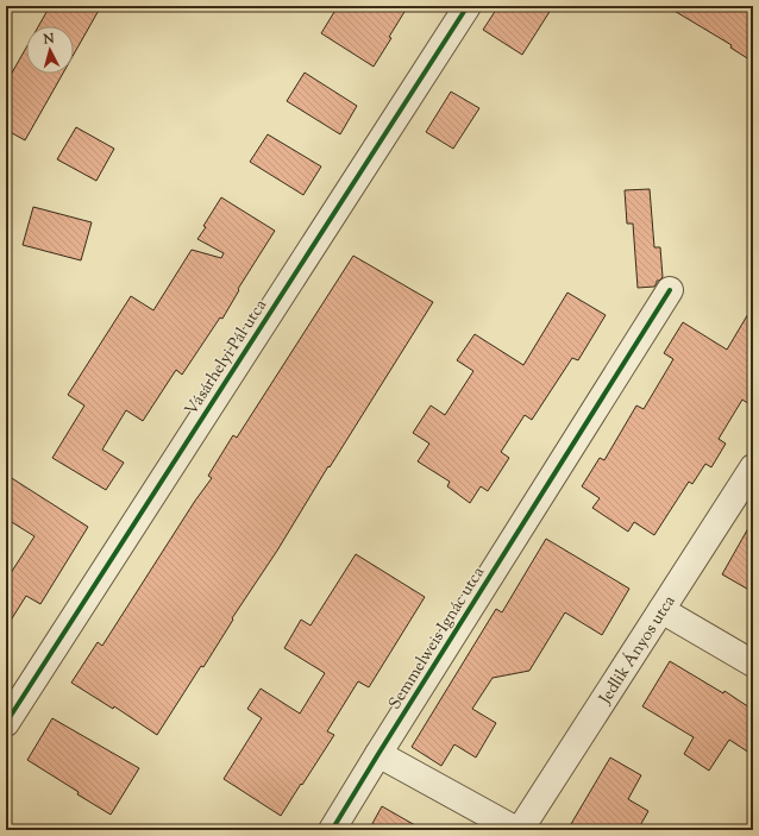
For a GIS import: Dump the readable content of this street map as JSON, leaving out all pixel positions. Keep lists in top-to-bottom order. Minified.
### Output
{"streets":{"street":["Vásárhelyi Pál utca","Semmelweis Ignác utca","Jedlik Ányos utca"]},"north":"top"}
